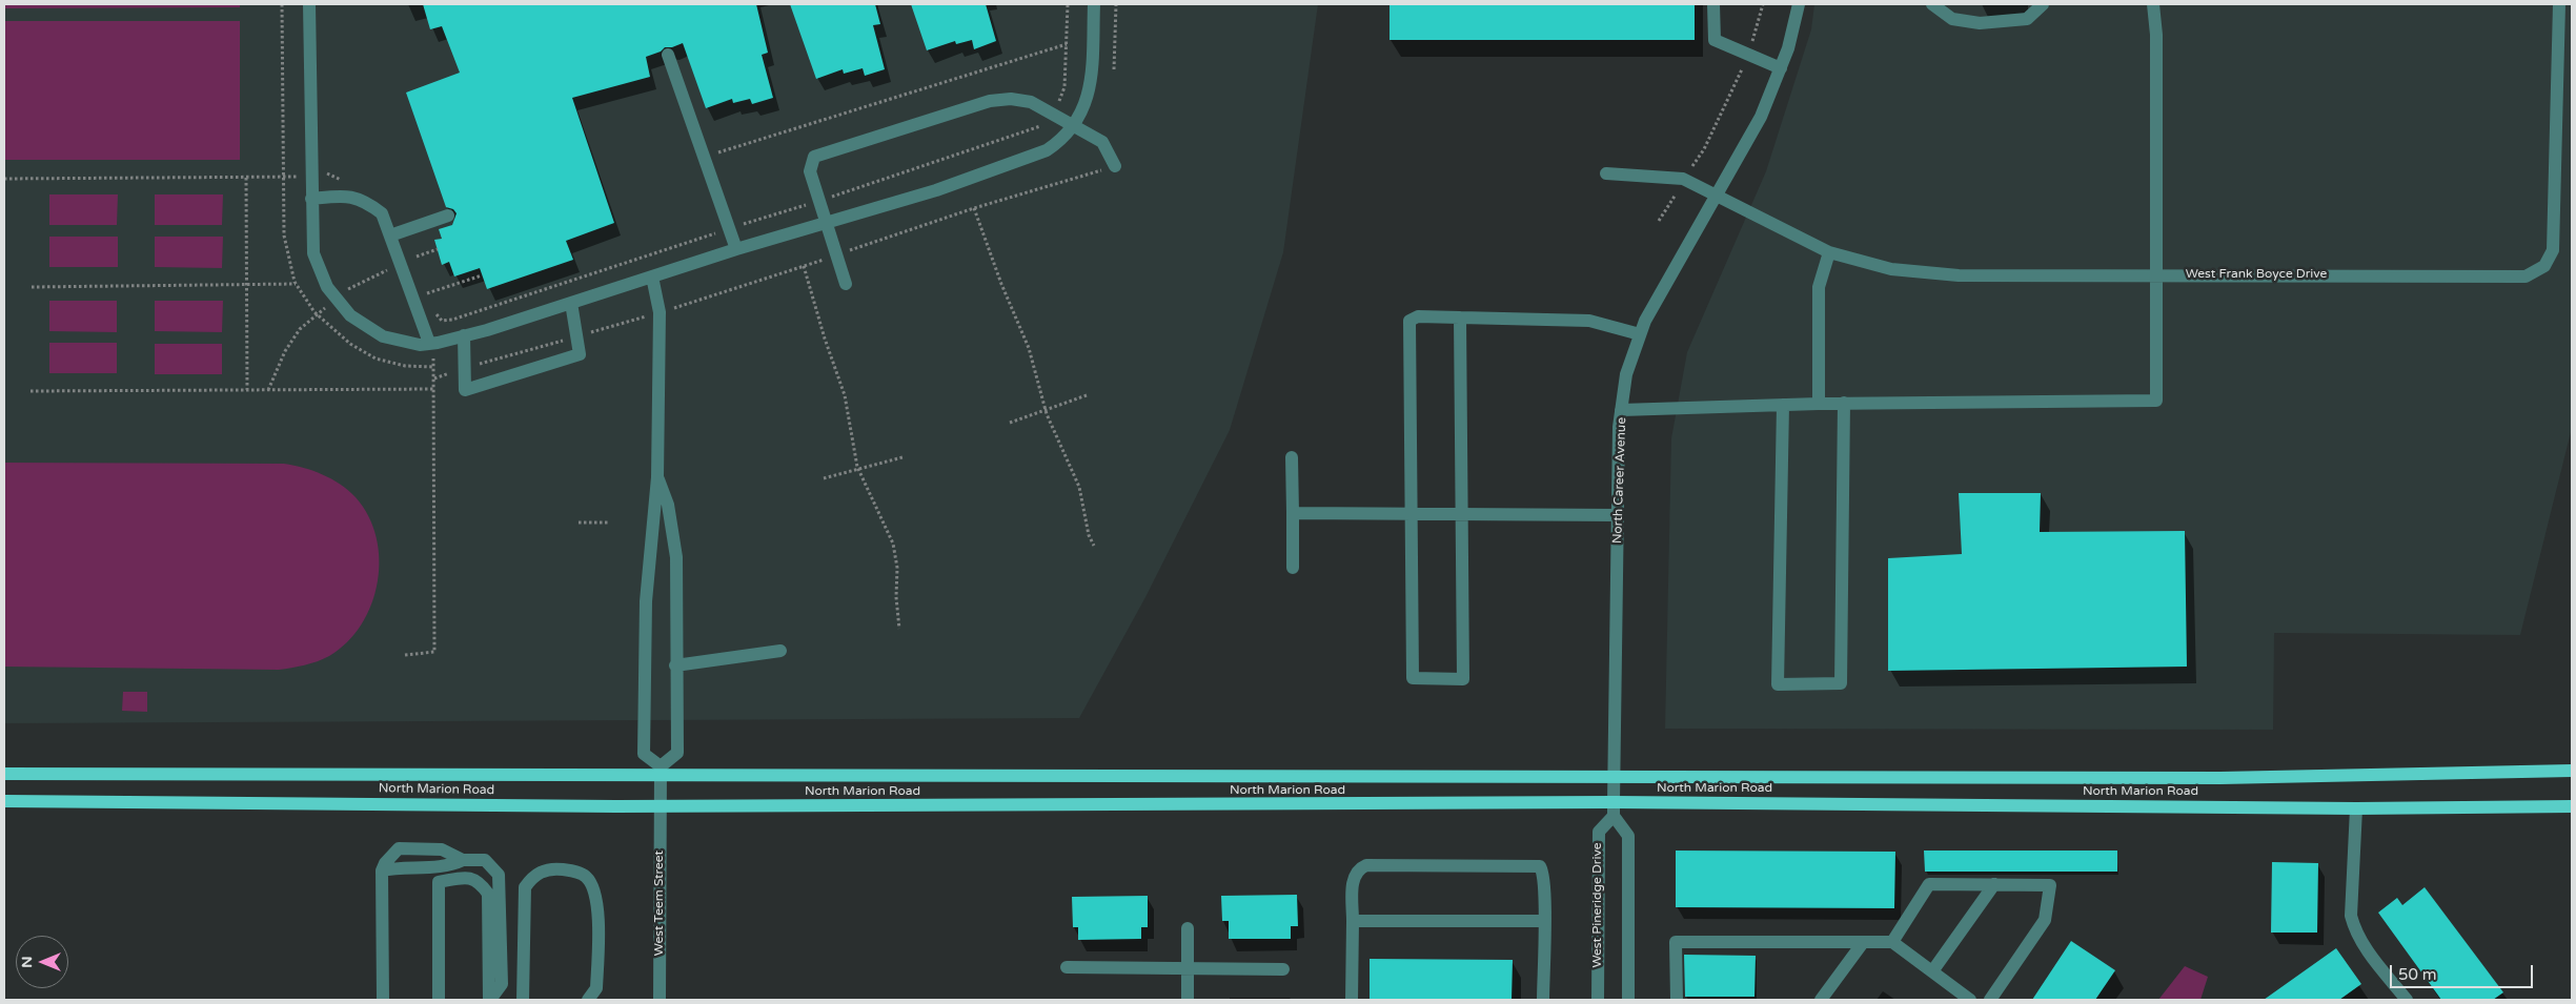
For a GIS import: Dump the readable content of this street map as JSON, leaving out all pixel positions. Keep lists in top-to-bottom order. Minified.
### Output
{"streets":{"main road":["North Marion Road"],"street":["West Frank Boyce Drive","North Career Avenue","West Teem Street","West Pineridge Drive"]},"crossings":[["West Frank Boyce Drive","North Career Avenue"],["North Career Avenue","North Marion Road"],["North Career Avenue","West Pineridge Drive"],["North Marion Road","West Teem Street"],["North Marion Road","West Pineridge Drive"]],"scale_bar":"50 m","north":"left"}
